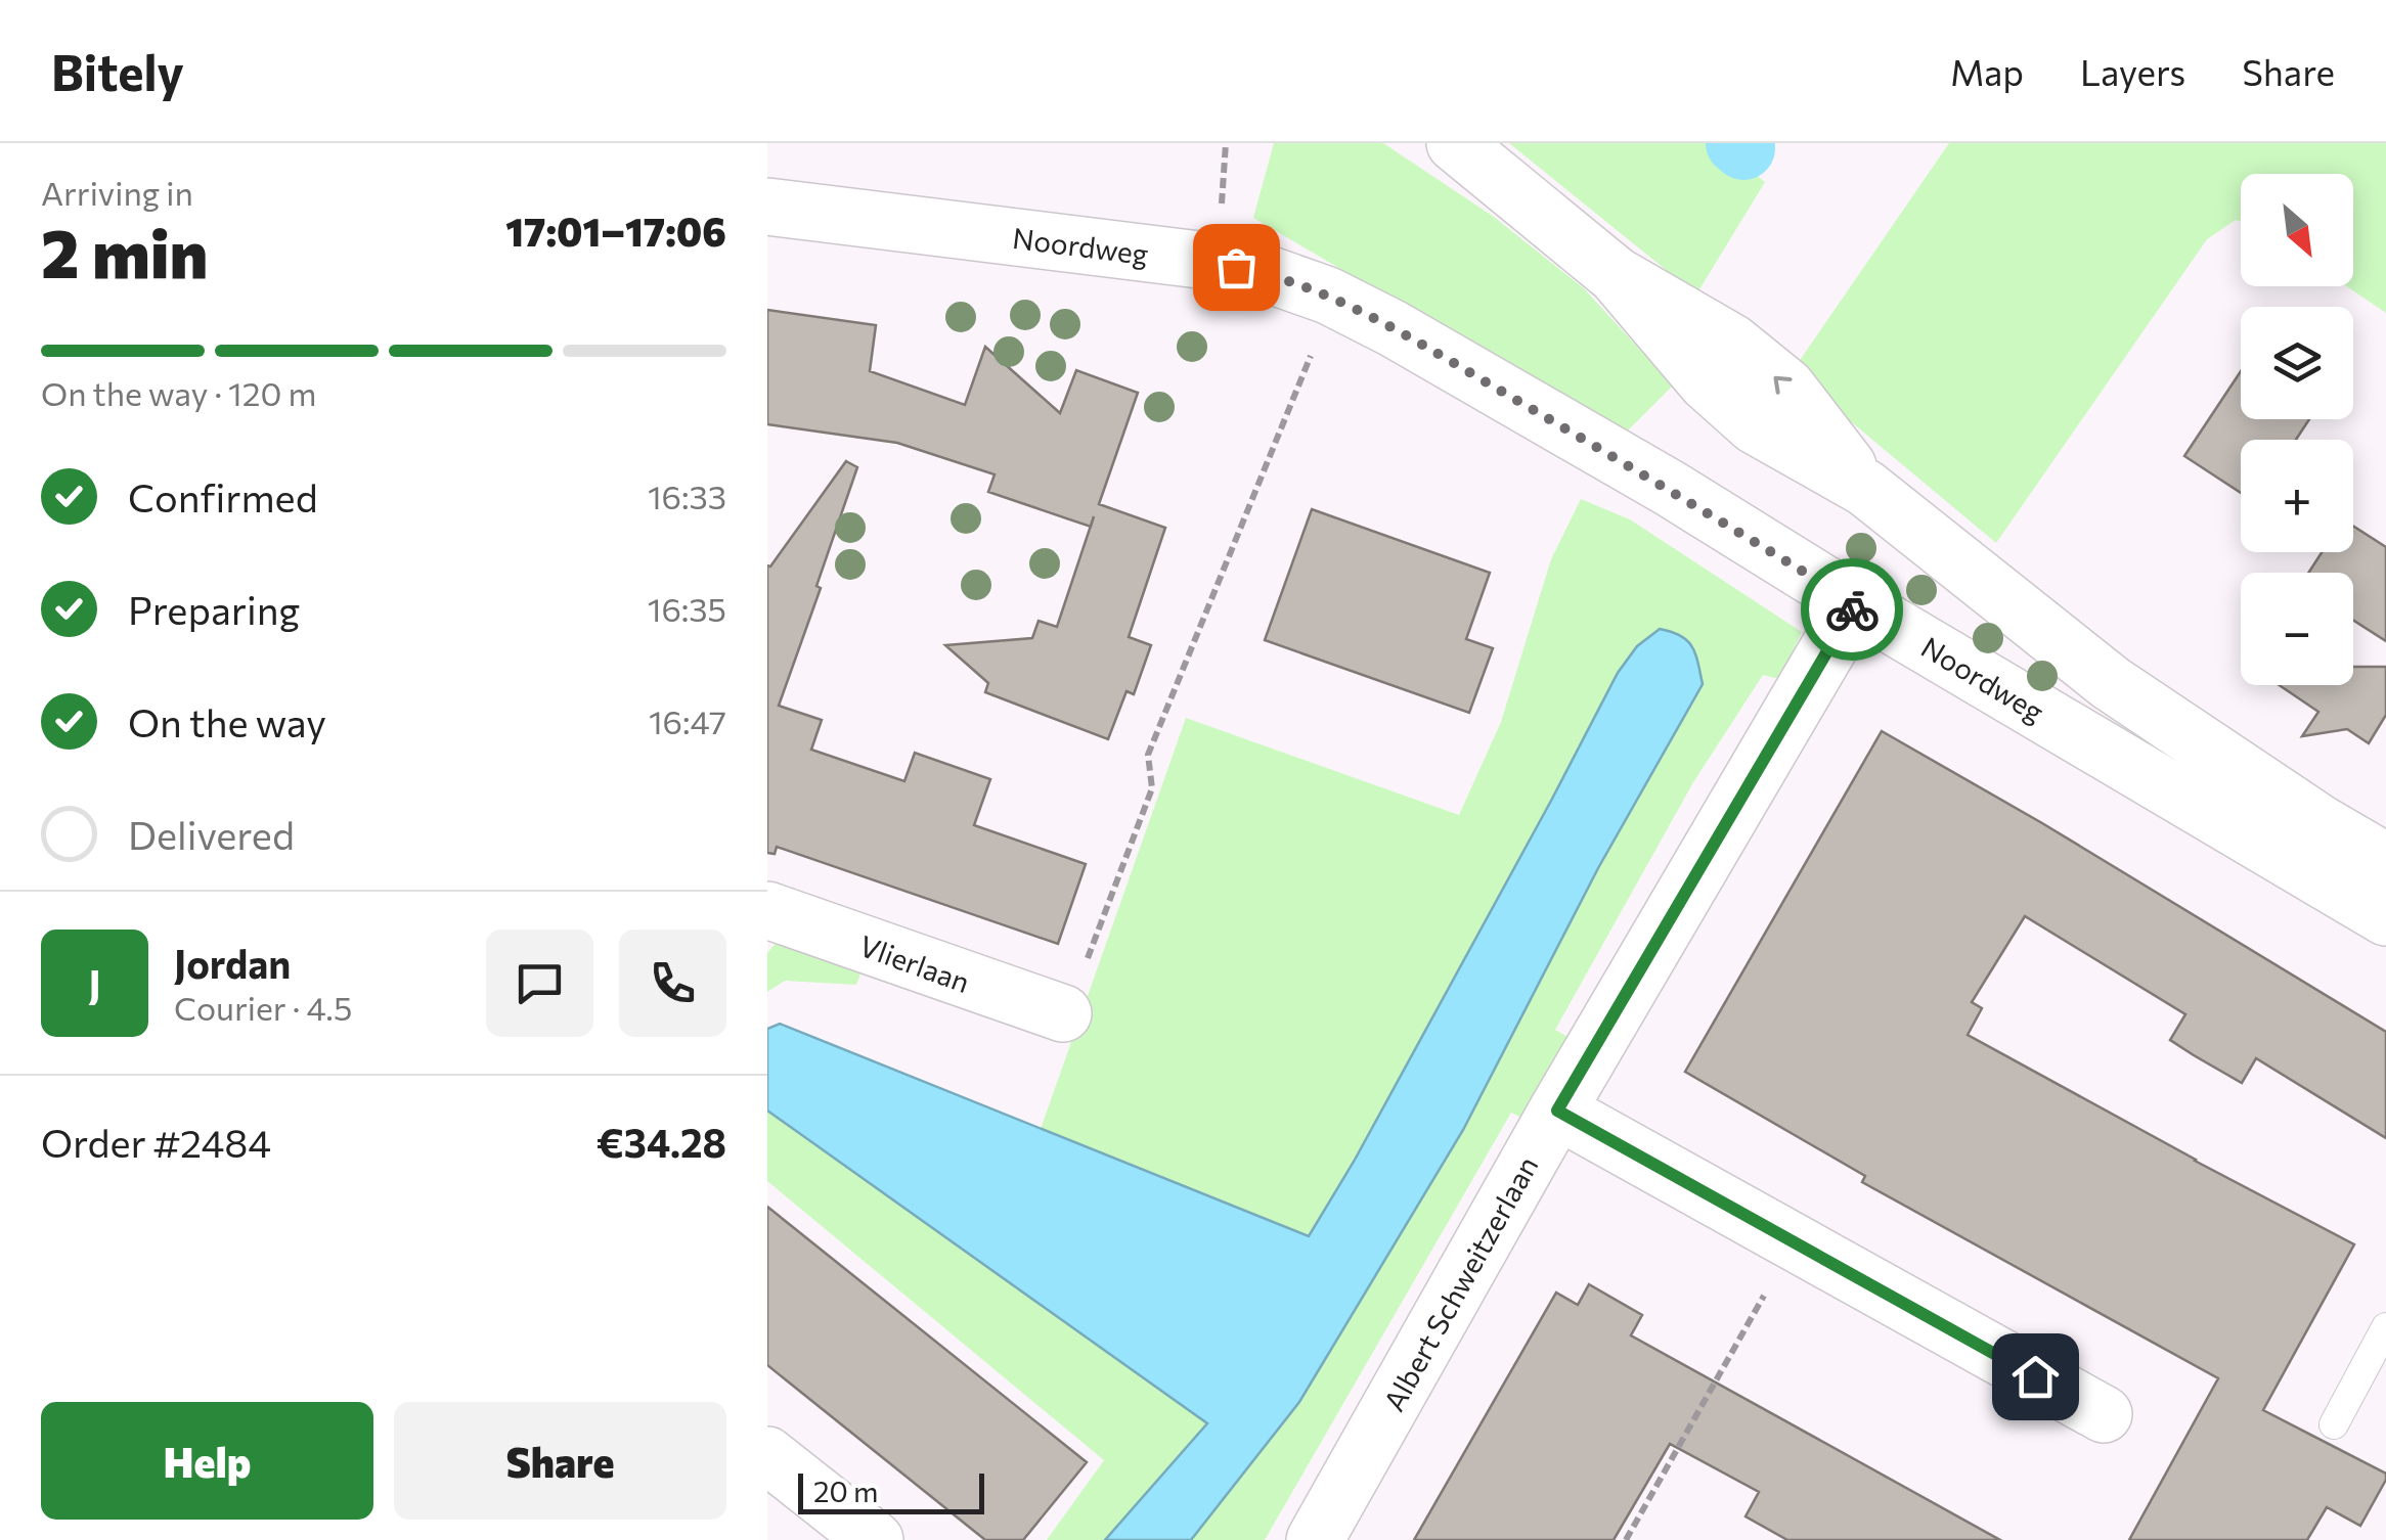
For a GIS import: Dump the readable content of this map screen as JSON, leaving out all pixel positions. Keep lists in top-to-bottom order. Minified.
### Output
{"streets":{"street":["Noordweg","Vlierlaan","Albert Schweitzerlaan"]},"crossings":[["Noordweg","Albert Schweitzerlaan"]],"scale_bar":"20 m","north":"bottom right","page":{"header":"Bitely","nav":["Map","Layers","Share"],"heading":["2 min","Arriving in","17:01–17:06"],"panel":["Jordan","Courier · 4.5","Order #2484","€34.28"],"map_buttons":["+","−"],"bar":"On the way · 120 m","list":[["Confirmed","16:33"],["Preparing","16:35"],["On the way","16:47"],"Delivered"],"round":"J","buttons":["Help","Share"],"scale":"20 m"}}
